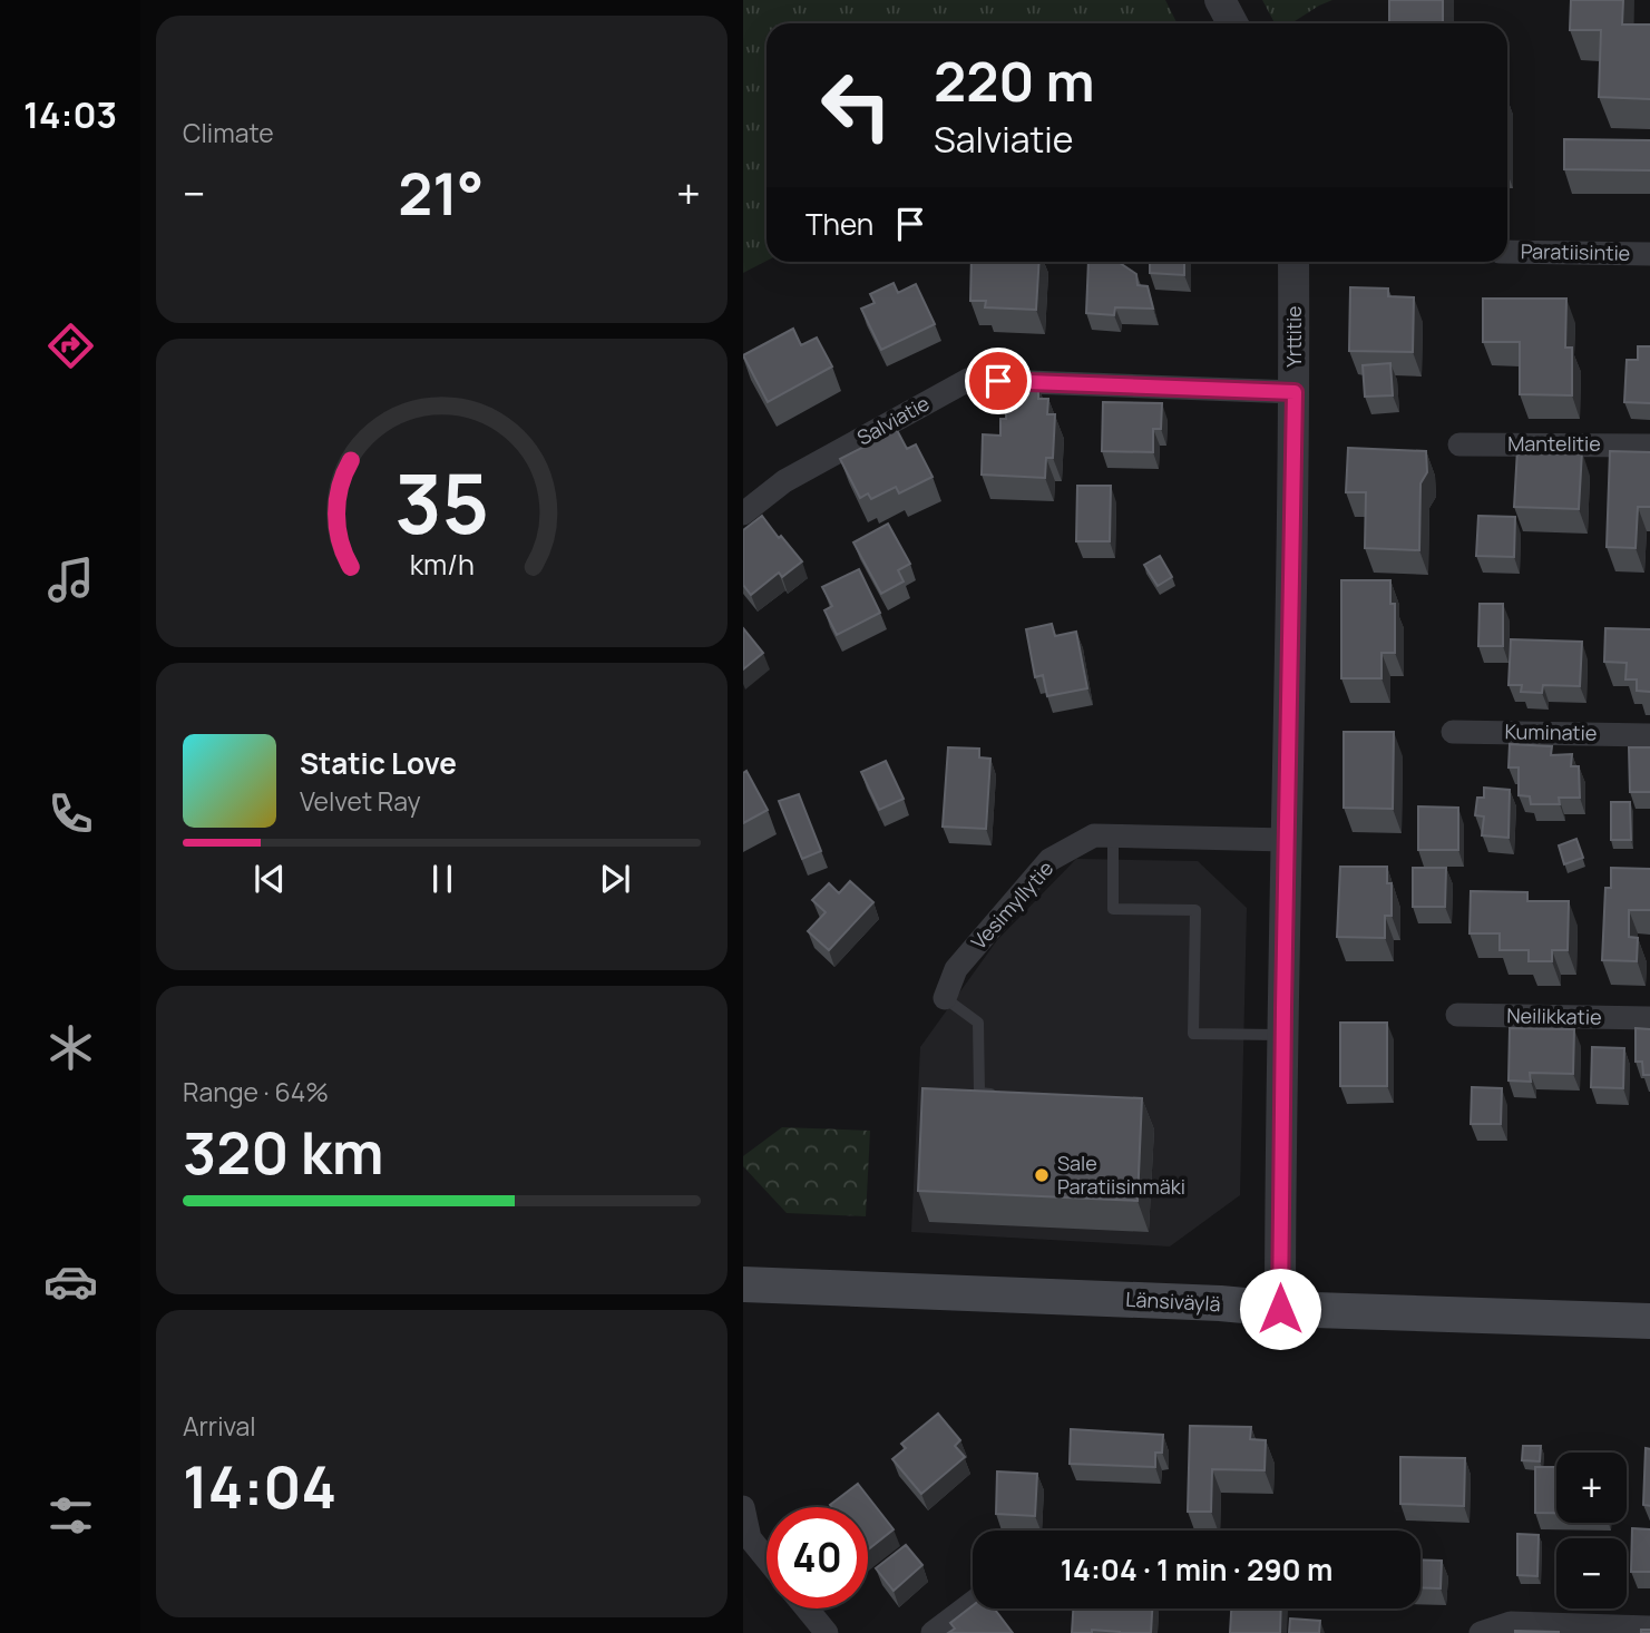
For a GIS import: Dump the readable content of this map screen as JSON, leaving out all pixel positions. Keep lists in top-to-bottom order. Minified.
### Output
{"streets":{"main road":["Länsiväylä"],"street":["Paratiisintie","Yrttitie","Salviatie","Mantelitie","Kuminatie","Vesimyllytie","Neilikkatie"]},"crossings":[["Yrttitie","Salviatie"],["Yrttitie","Vesimyllytie"],["Yrttitie","Länsiväylä"]],"places":["Sale Paratiisinmäki"],"page":{"tabs":"14:03","tile":["Climate",["Range · 64%","320 km"],["Arrival","14:04"]],"turn":["220 m","Salviatie"],"heat":["−","21°","+"],"then":"Then","song":["Static Love","Velvet Ray"],"map_buttons":["+","−"],"limit":"40","trip":"14:04 · 1 min · 290 m","gauge":["35","km/h"]}}
